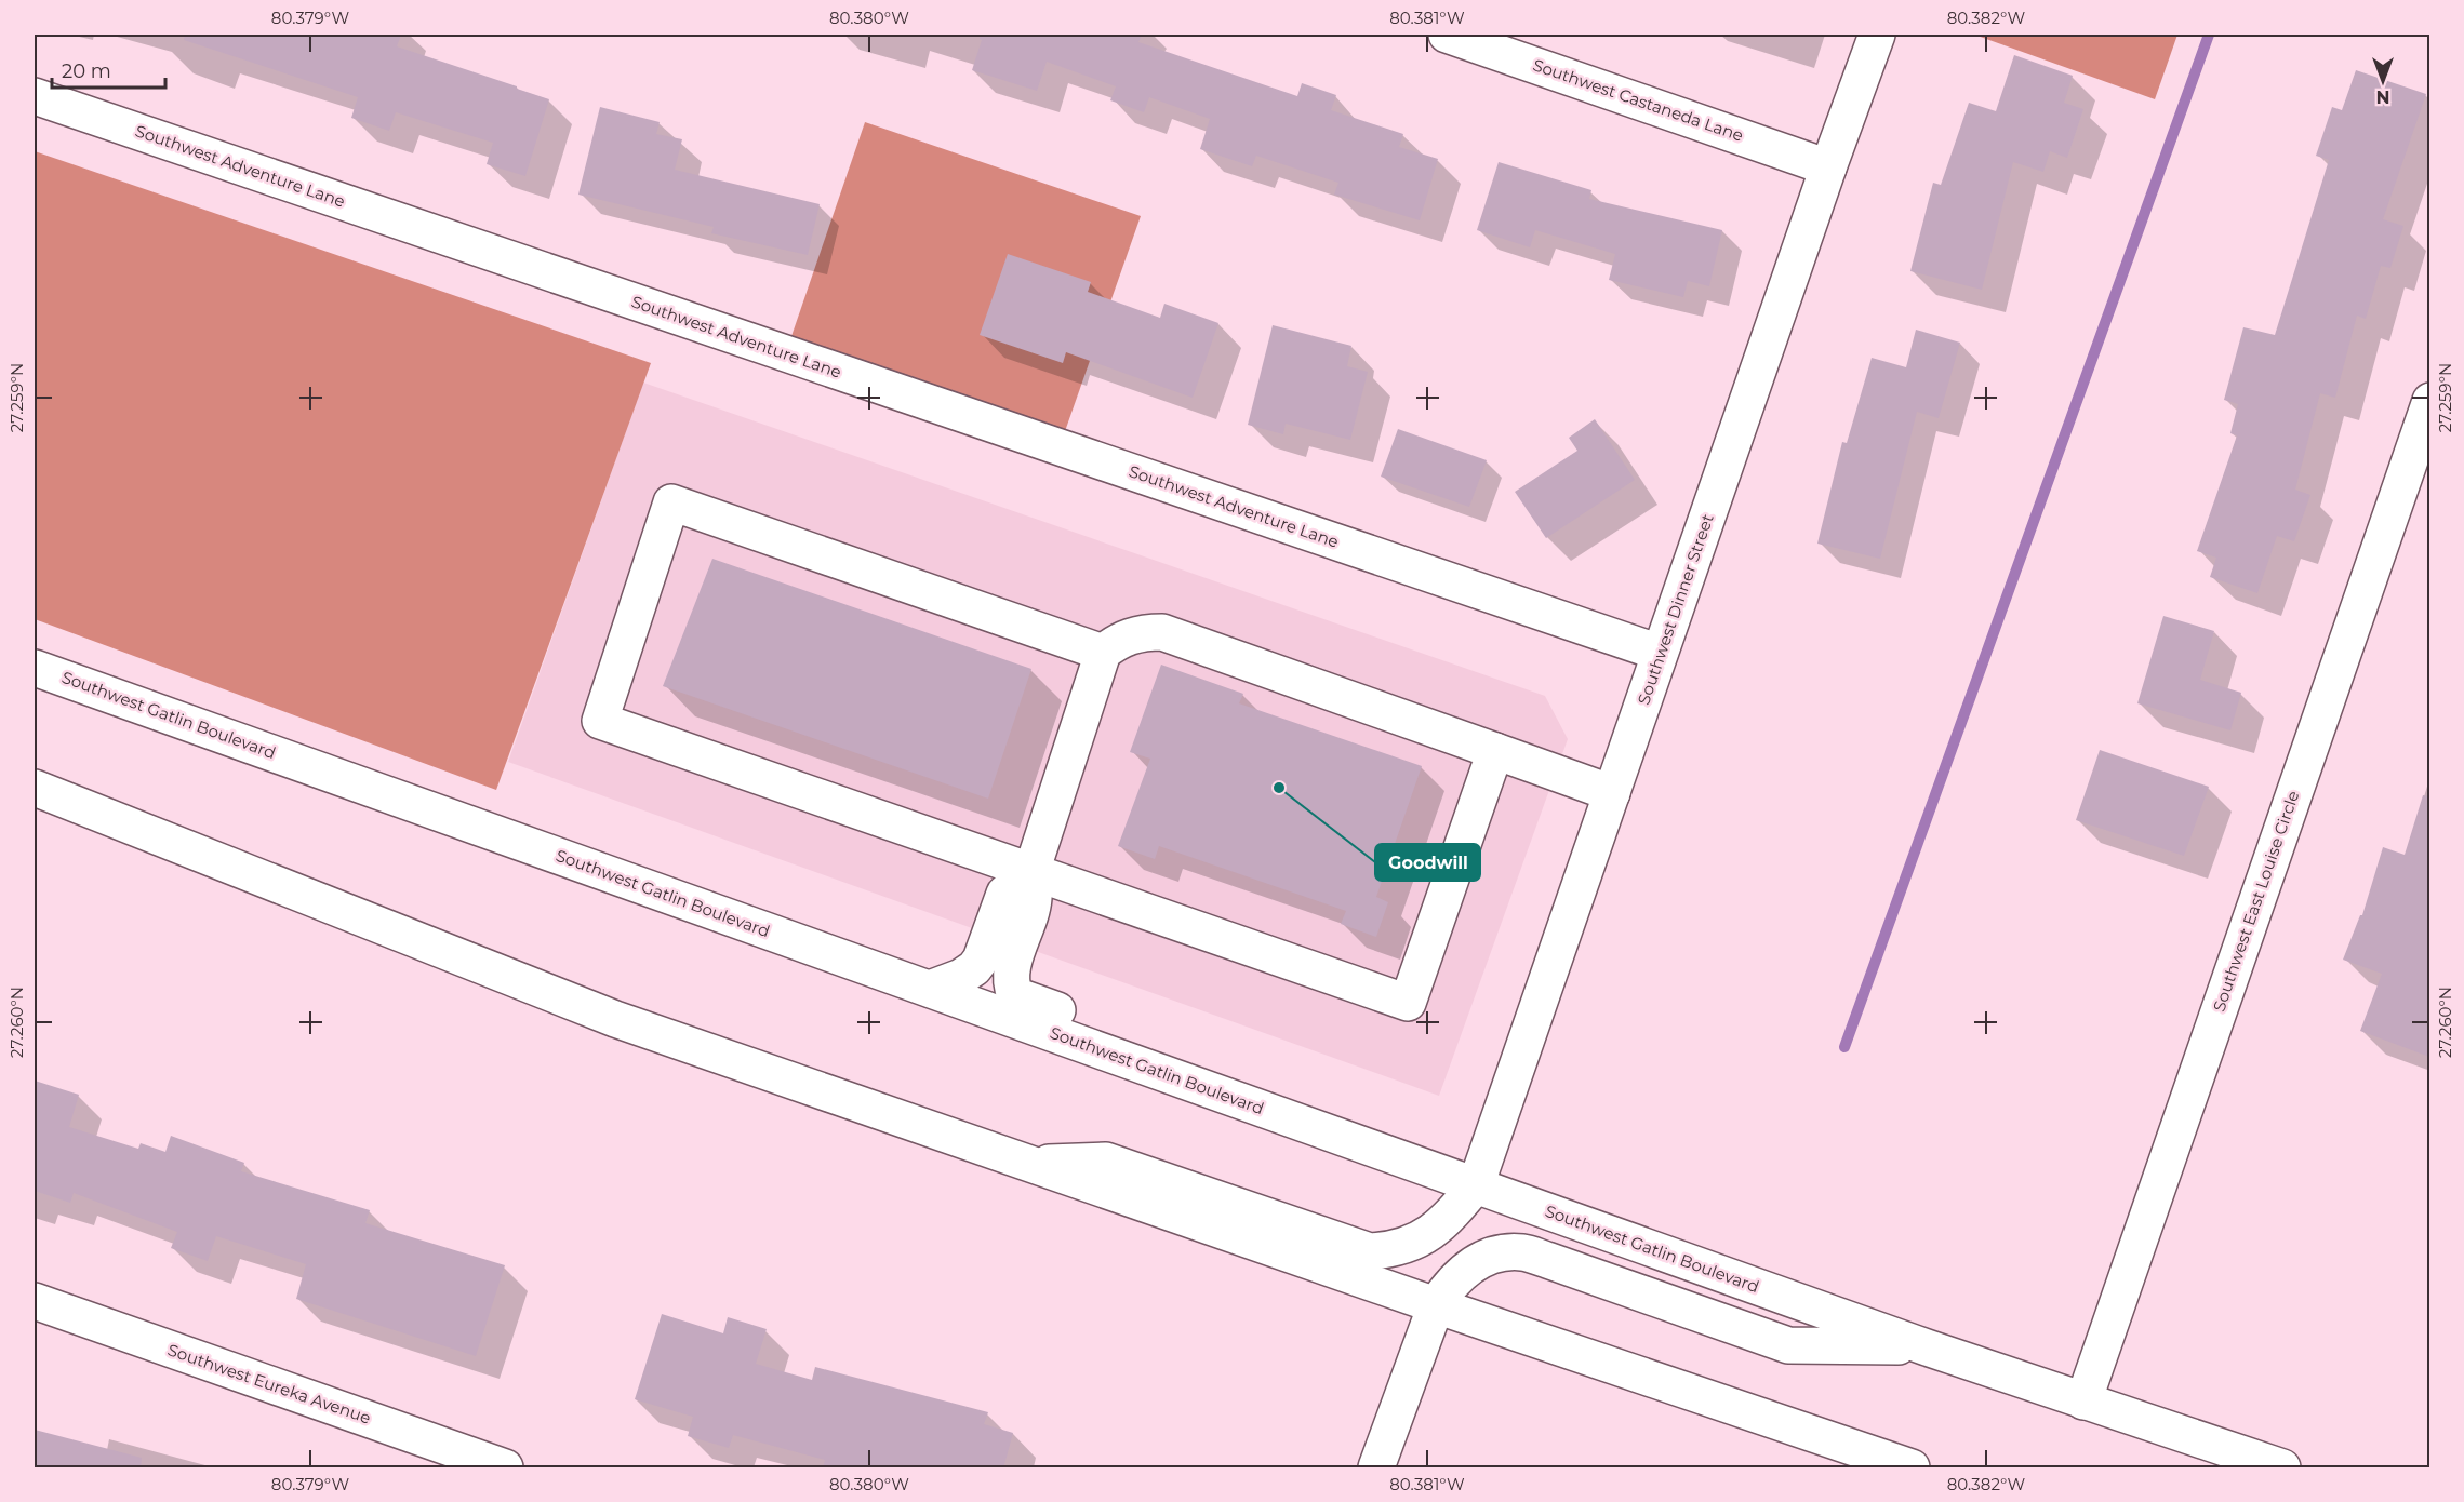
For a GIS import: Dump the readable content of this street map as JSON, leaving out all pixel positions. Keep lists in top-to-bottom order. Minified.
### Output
{"streets":{"main road":["Southwest Castaneda Lane","Southwest Adventure Lane","Southwest Dinner Street","Southwest Gatlin Boulevard","Southwest East Louise Circle","Southwest Eureka Avenue"]},"crossings":[["Southwest Castaneda Lane","Southwest Dinner Street"],["Southwest Adventure Lane","Southwest Dinner Street"],["Southwest Dinner Street","Southwest Gatlin Boulevard"],["Southwest Gatlin Boulevard","Southwest East Louise Circle"]],"places":["Goodwill"],"scale_bar":"20 m","north":"bottom","coordinates":["80.379°W","80.380°W","80.381°W","80.382°W","27.259°N","27.260°N"]}
